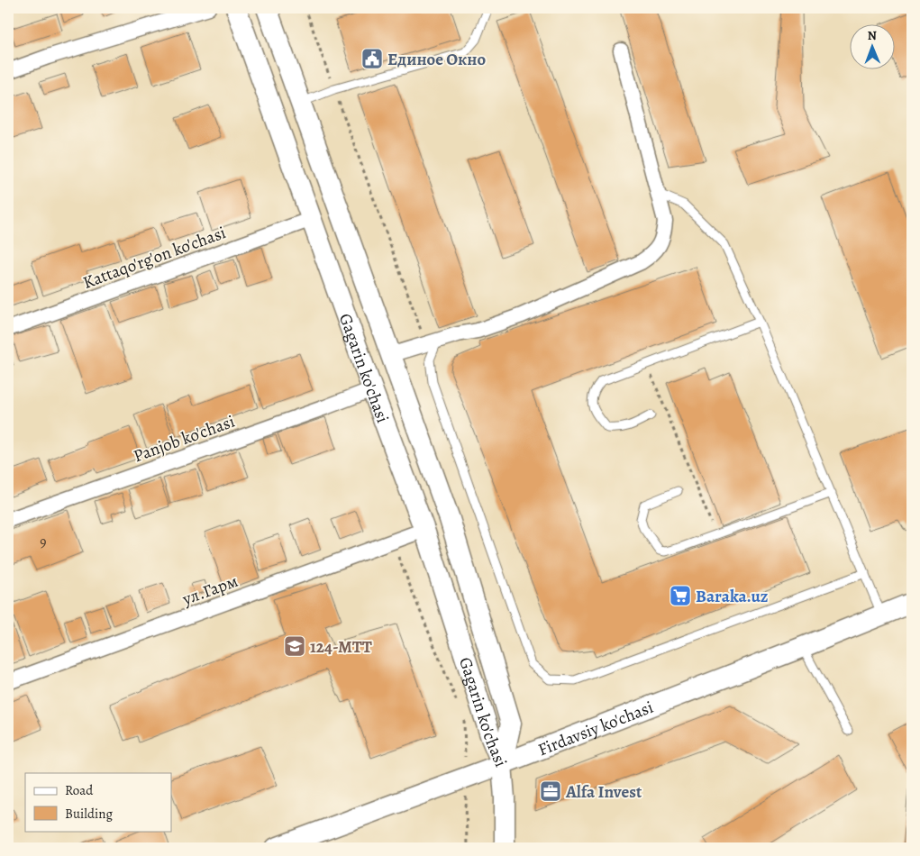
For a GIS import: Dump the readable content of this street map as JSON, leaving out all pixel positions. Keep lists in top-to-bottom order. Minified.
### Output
{"streets":{"main road":["Gagarin ko'chasi","Firdavsiy ko'chasi"],"street":["Kattaqo'rg'on ko'chasi","Panjob ko'chasi","ул.Гарм"]},"crossings":[["Kattaqo'rg'on ko'chasi","Gagarin ko'chasi"],["Gagarin ko'chasi","Panjob ko'chasi"],["Gagarin ko'chasi","ул.Гарм"],["Gagarin ko'chasi","Firdavsiy ko'chasi"]],"places":{"public building":["Единое Окно"],"supermarket":["Baraka.uz"],"school or university":["124-MTT"],"office":["Alfa Invest"]},"house_numbers":["9"],"legend":["Road","Building"],"north":"top"}
